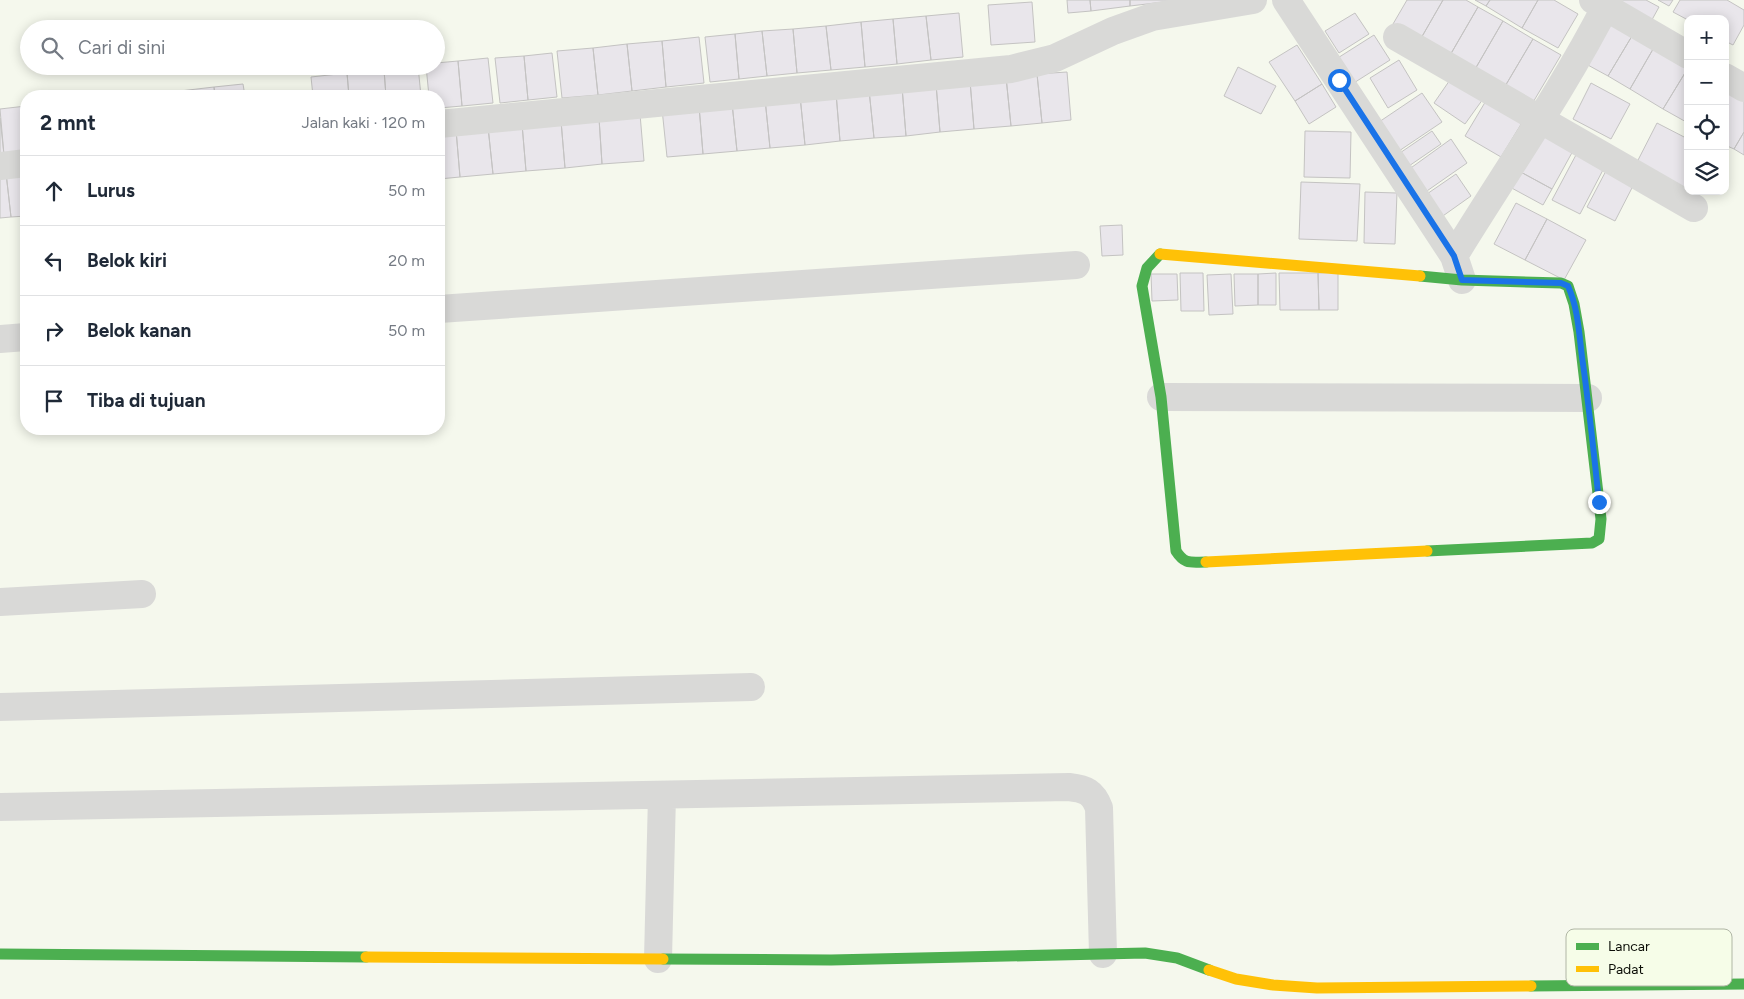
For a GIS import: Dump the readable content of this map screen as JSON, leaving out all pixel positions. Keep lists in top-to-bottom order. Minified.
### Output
{"legend":["Lancar","Padat"],"page":{"map_buttons":["+","−"],"search":"Cari di sini","heading":["2 mnt","Jalan kaki · 120 m"],"list":[["Lurus","50 m"],["Belok kiri","20 m"],["Belok kanan","50 m"],"Tiba di tujuan"]}}
